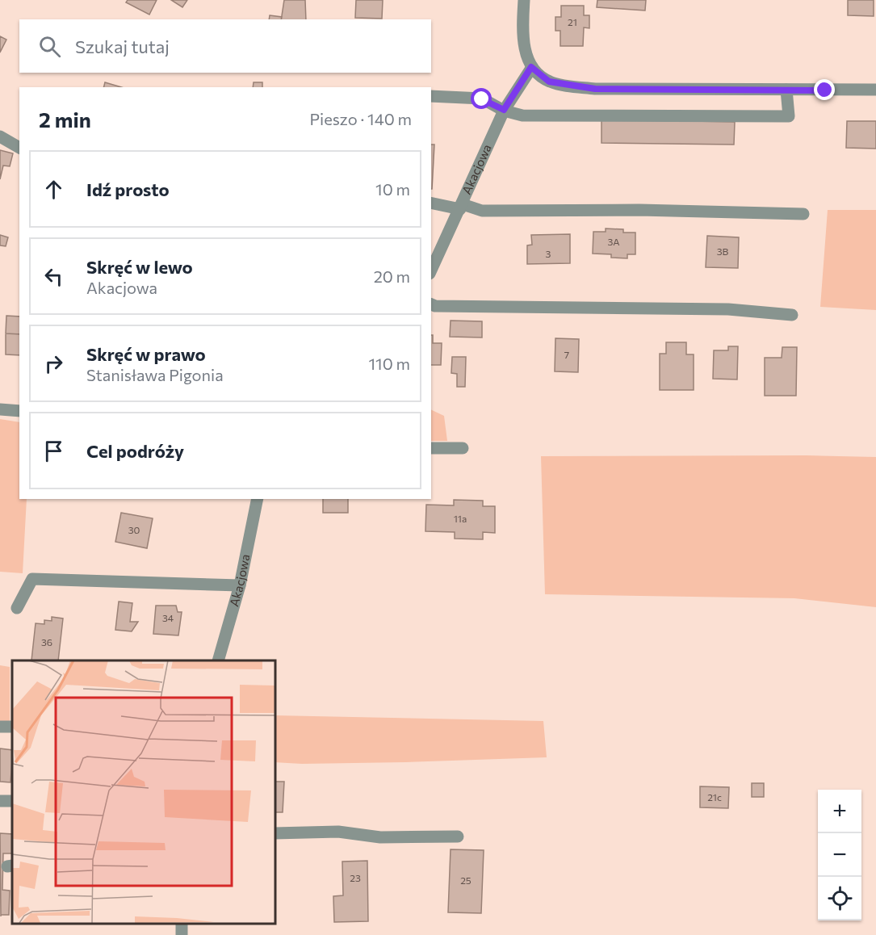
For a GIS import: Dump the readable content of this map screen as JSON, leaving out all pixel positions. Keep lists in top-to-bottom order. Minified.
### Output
{"streets":{"street":["Akacjowa"]},"house_numbers":["21","3A","3B","3","7","11a","30","34","36","21c","23","25"],"page":{"search":"Szukaj tutaj","heading":["2 min","Pieszo · 140 m"],"list":[["Idź prosto","10 m"],["Skręć w lewo","Akacjowa","20 m"],["Skręć w prawo","Stanisława Pigonia","110 m"],"Cel podróży"],"map_buttons":["+","−"]}}
